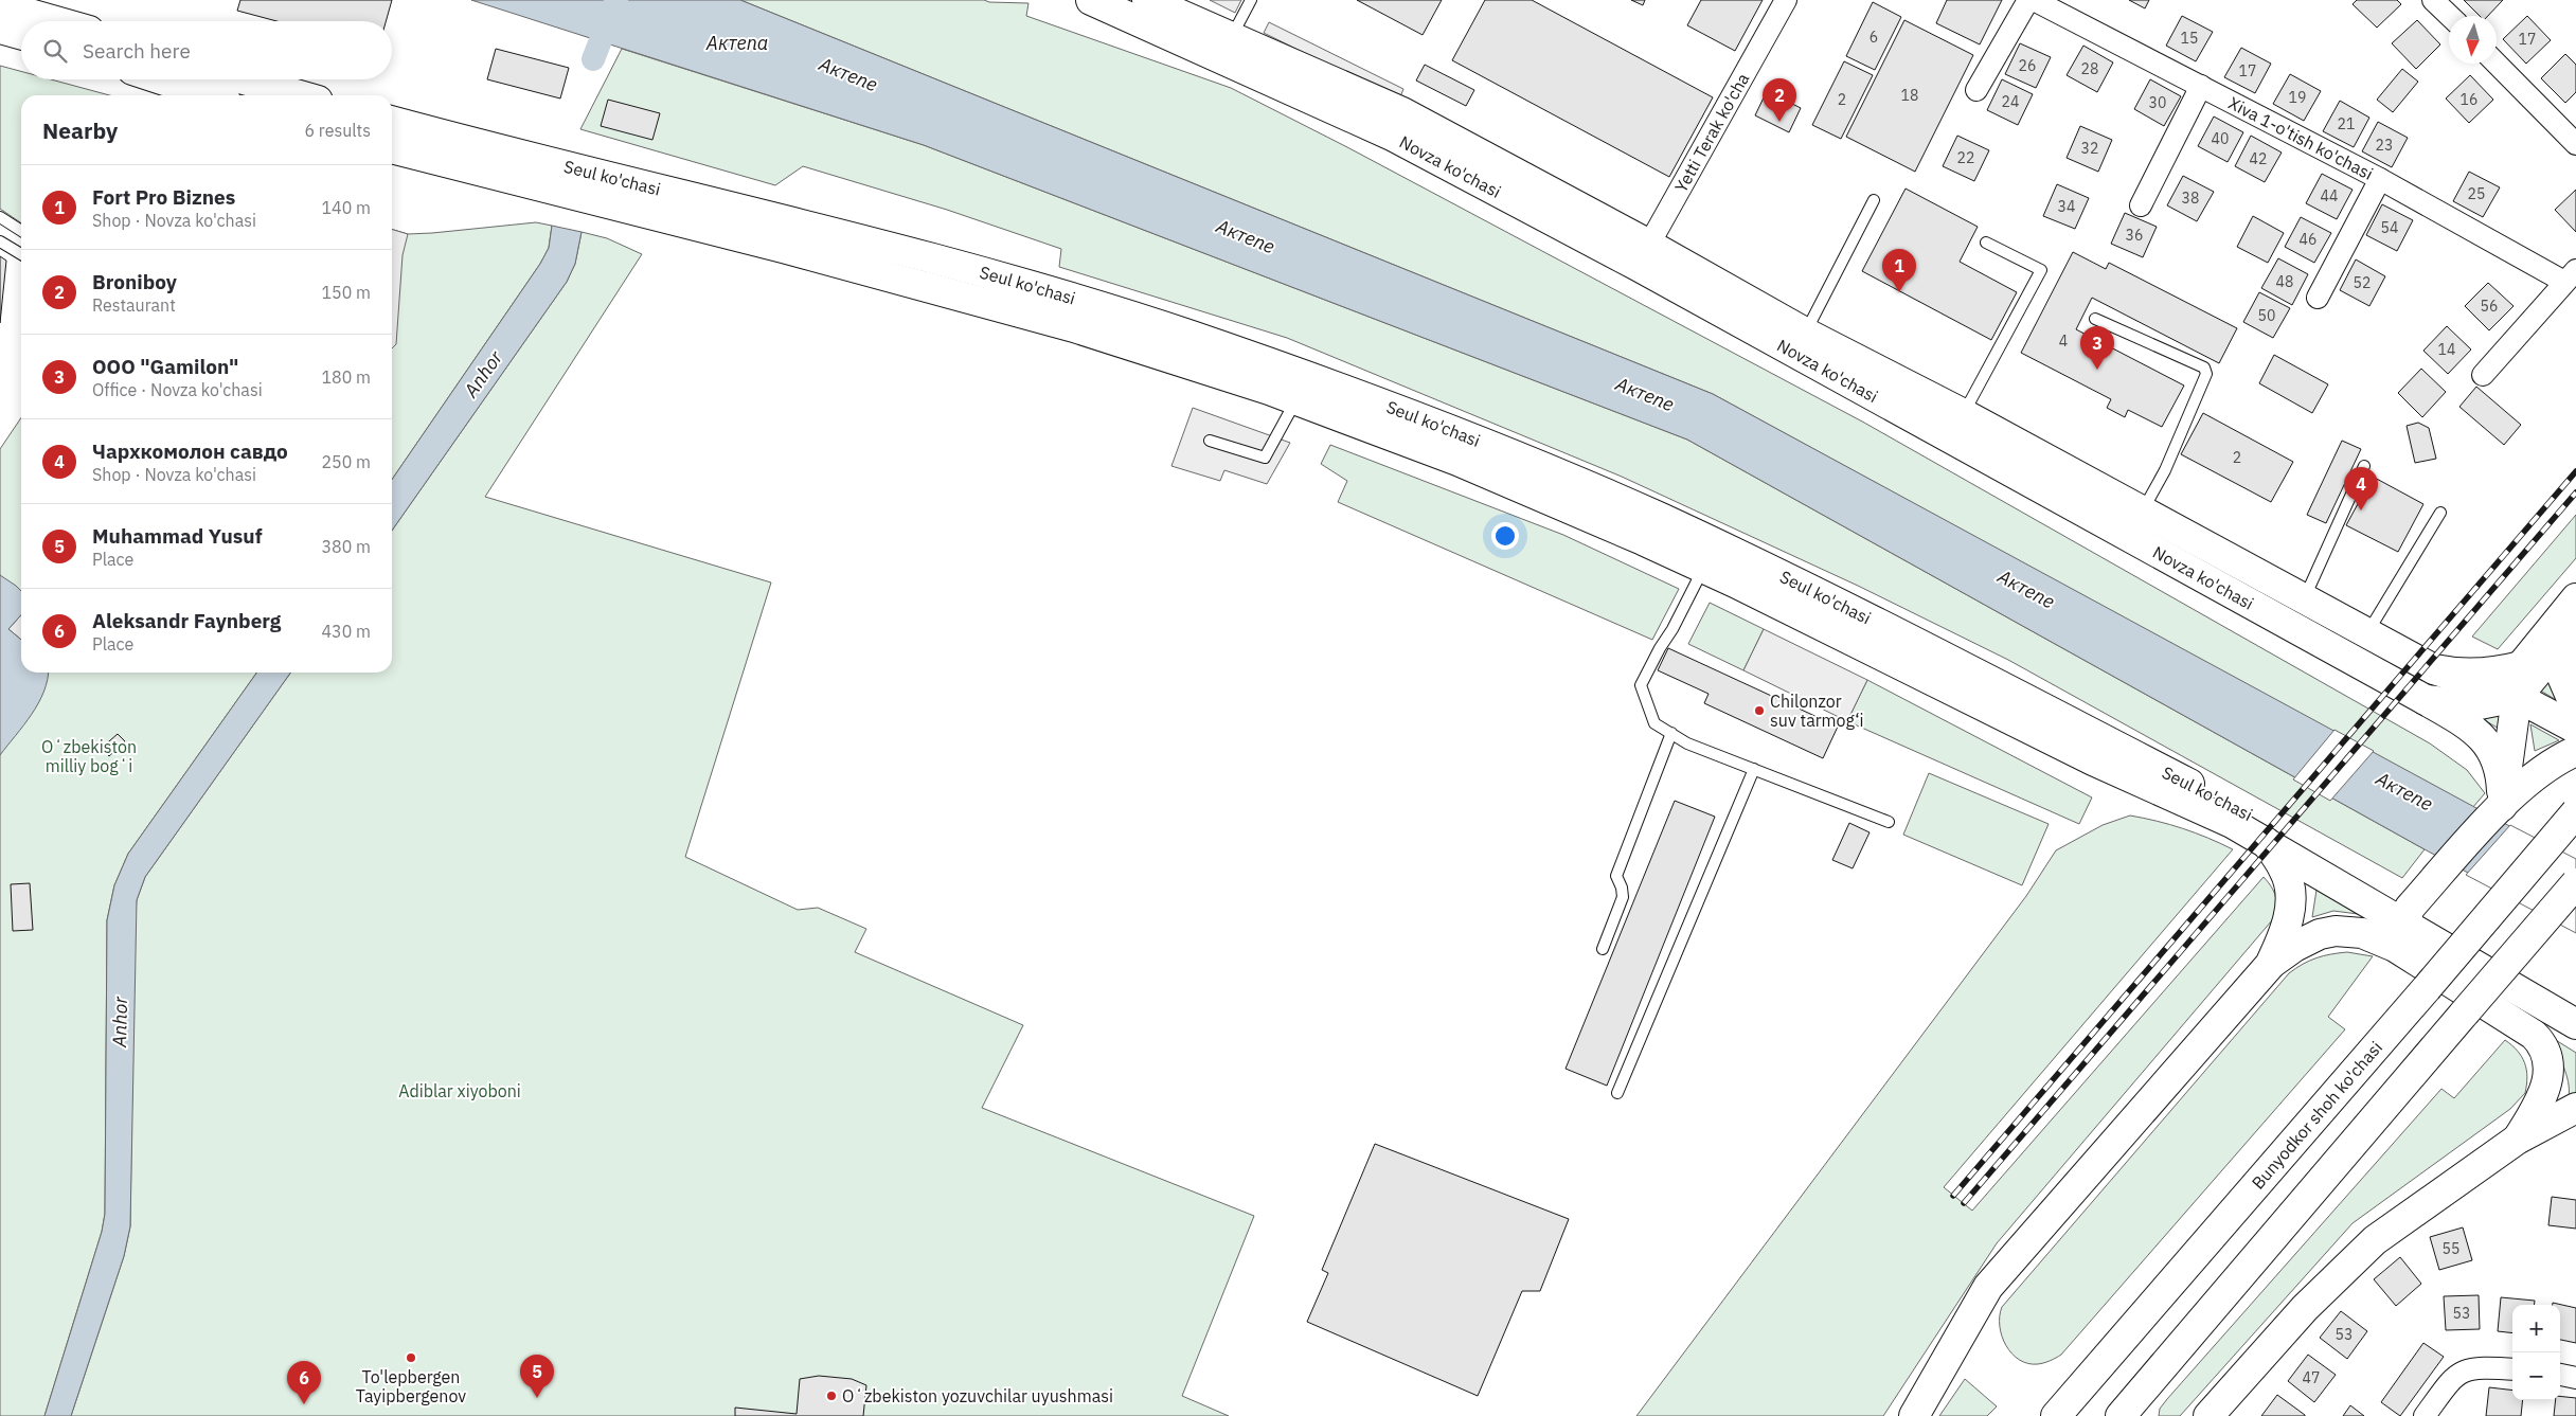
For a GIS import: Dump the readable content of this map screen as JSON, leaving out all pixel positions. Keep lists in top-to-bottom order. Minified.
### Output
{"streets":{"main road":["Novza ko'chasi","Seul ko'chasi","Bunyodkor shoh ko'chasi"],"street":["Yetti Terak ko'cha","Xiva 1-o'tish ko'chasi"]},"crossings":[["Yetti Terak ko'cha","Novza ko'chasi"]],"water":["Актепа","Актепе","Anhor"],"parks":["Oʻzbekiston milliy bogʻi","Adiblar xiyoboni"],"places":["Chilonzor suv tarmog‘i","To'lepbergen Tayipbergenov","Oʻzbekiston yozuvchilar uyushmasi"],"house_numbers":["6","15","17","26","28","17","18","19","2","16","24","30","21","40","23","32","22","42","25","44","38","34","54","36","46","48","52","56","50","4","14","2","55","53","53","47"],"north":"bottom","page":{"search":"Search here","pins":["2","1","3","4","5","6"],"heading":["Nearby","6 results"],"list":[{"mark":"1","name":"Fort Pro Biznes","note":"Shop · Novza ko'chasi","value":"140 m"},{"mark":"2","name":"Broniboy","note":"Restaurant","value":"150 m"},{"mark":"3","name":"ООО \"Gamilon\"","note":"Office · Novza ko'chasi","value":"180 m"},{"mark":"4","name":"Чархкомолон савдо","note":"Shop · Novza ko'chasi","value":"250 m"},{"mark":"5","name":"Muhammad Yusuf","note":"Place","value":"380 m"},{"mark":"6","name":"Aleksandr Faynberg","note":"Place","value":"430 m"}],"map_buttons":["+","−"]}}
